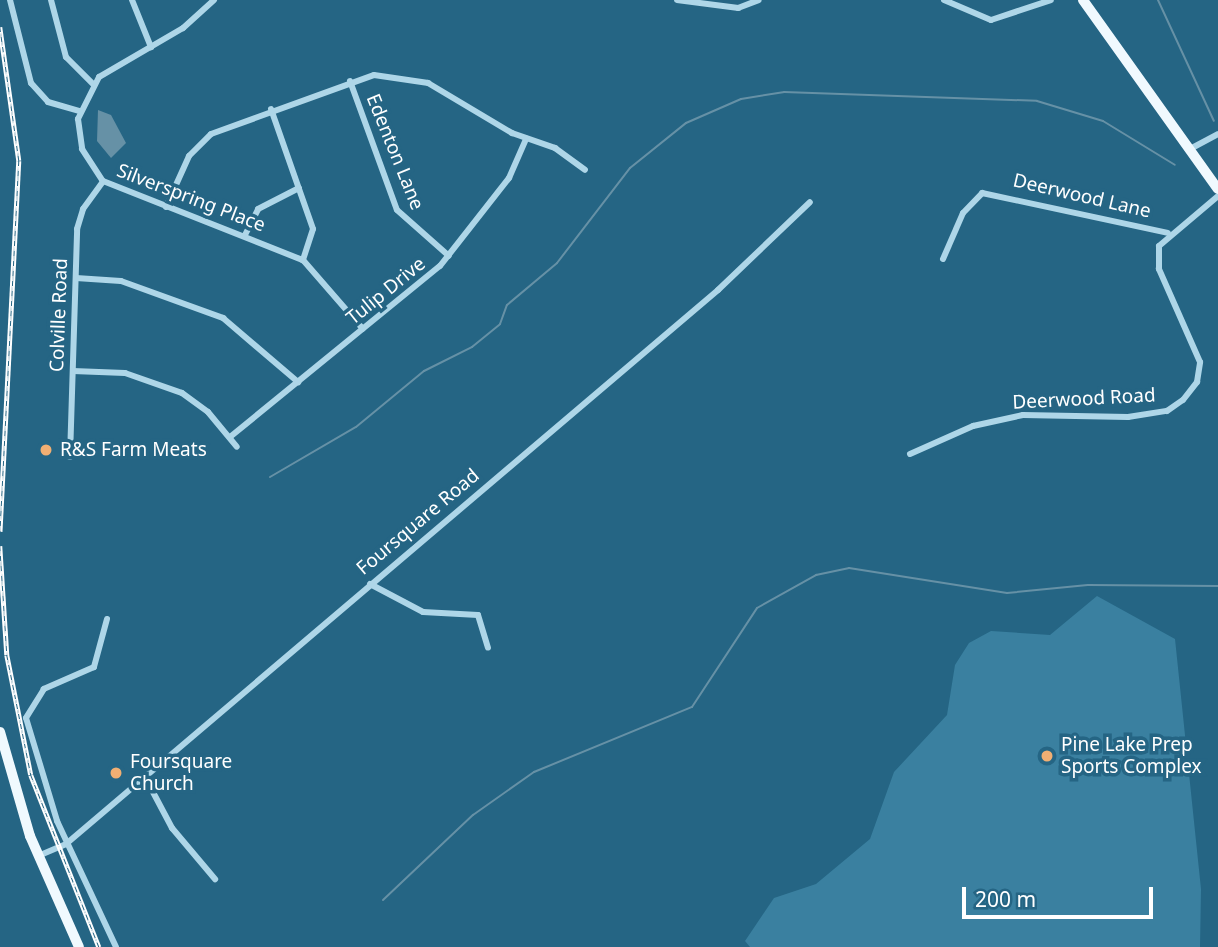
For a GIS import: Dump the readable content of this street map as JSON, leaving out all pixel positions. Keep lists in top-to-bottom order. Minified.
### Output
{"streets":{"street":["Edenton Lane","Deerwood Lane","Silverspring Place","Tulip Drive","Colville Road","Deerwood Road","Foursquare Road"]},"crossings":[["Edenton Lane","Tulip Drive"],["Deerwood Lane","Deerwood Road"],["Silverspring Place","Tulip Drive"],["Silverspring Place","Colville Road"]],"places":["R&S Farm Meats","Pine Lake Prep Sports Complex","Foursquare Church"],"scale_bar":"200 m"}
